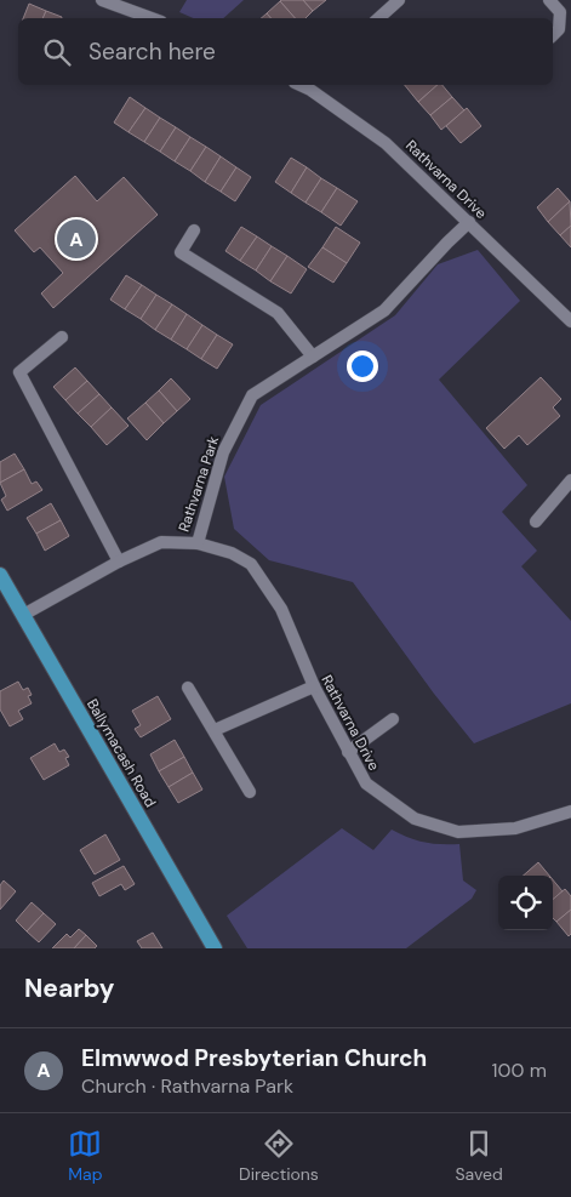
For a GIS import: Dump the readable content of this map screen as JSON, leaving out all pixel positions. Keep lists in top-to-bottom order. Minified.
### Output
{"streets":{"main road":["Ballymacash Road"],"street":["Rathvarna Drive","Rathvarna Park"]},"crossings":[["Rathvarna Drive","Rathvarna Park"],["Rathvarna Park","Ballymacash Road"]],"page":{"search":"Search here","pins":"A","heading":"Nearby","list":[{"mark":"A","name":"Elmwwod Presbyterian Church","note":"Church · Rathvarna Park","value":"100 m"}],"nav":["Map","Directions","Saved"]}}
